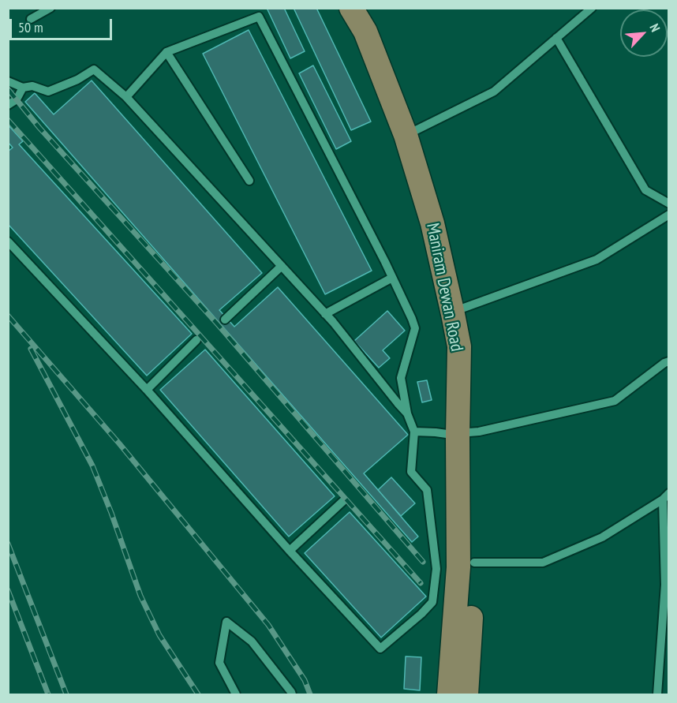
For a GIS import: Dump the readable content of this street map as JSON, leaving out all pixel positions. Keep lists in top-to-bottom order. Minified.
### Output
{"streets":{"main road":["Maniram Dewan Road"]},"scale_bar":"50 m","north":"top right"}
